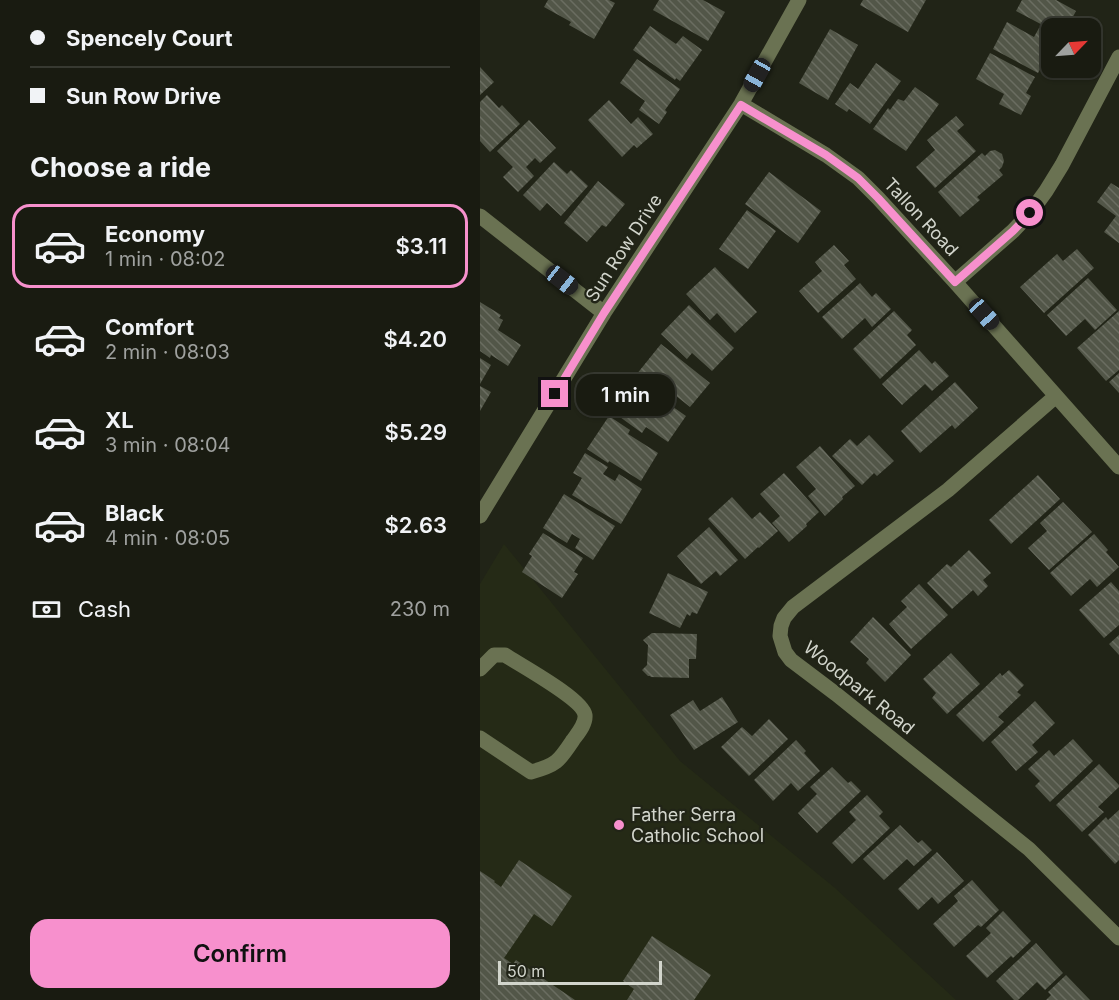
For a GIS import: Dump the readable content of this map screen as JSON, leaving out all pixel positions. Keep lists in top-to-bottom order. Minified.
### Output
{"streets":{"street":["Tallon Road","Sun Row Drive","Woodpark Road"]},"crossings":[["Tallon Road","Sun Row Drive"],["Tallon Road","Woodpark Road"]],"places":["Father Serra Catholic School"],"scale_bar":"50 m","north":"top right","page":{"banner":["Spencely Court","Sun Row Drive"],"heading":"Choose a ride","list":[{"name":"Economy","note":"1 min · 08:02","value":"$3.11"},{"name":"Comfort","note":"2 min · 08:03","value":"$4.20"},{"name":"XL","note":"3 min · 08:04","value":"$5.29"},{"name":"Black","note":"4 min · 08:05","value":"$2.63"}],"bubble":"1 min","pay":["Cash","230 m"],"buttons":"Confirm","scale":"50 m"}}
